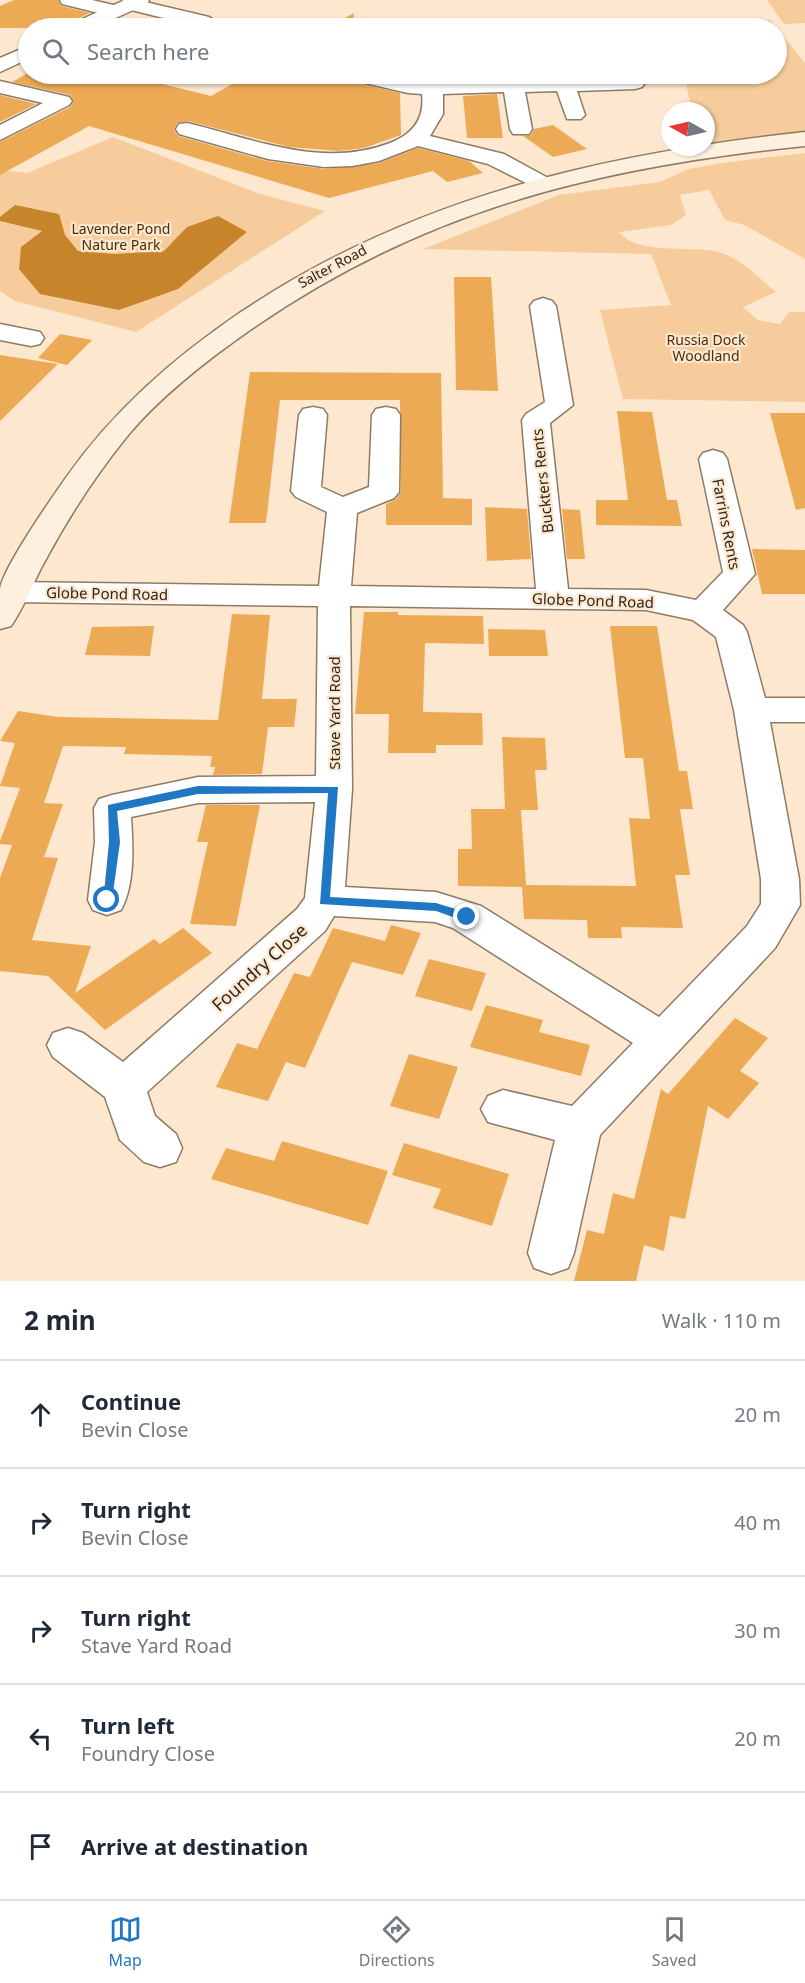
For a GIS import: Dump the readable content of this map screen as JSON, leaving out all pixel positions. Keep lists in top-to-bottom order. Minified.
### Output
{"streets":{"main road":["Salter Road"],"street":["Buckters Rents","Farrins Rents","Globe Pond Road","Stave Yard Road","Foundry Close"]},"crossings":[["Salter Road","Globe Pond Road"],["Buckters Rents","Globe Pond Road"],["Farrins Rents","Globe Pond Road"],["Globe Pond Road","Stave Yard Road"],["Stave Yard Road","Foundry Close"]],"parks":["Lavender Pond Nature Park","Russia Dock Woodland"],"north":"left","page":{"search":"Search here","heading":["2 min","Walk · 110 m"],"list":[["Continue","Bevin Close","20 m"],["Turn right","Bevin Close","40 m"],["Turn right","Stave Yard Road","30 m"],["Turn left","Foundry Close","20 m"],"Arrive at destination"],"nav":["Map","Directions","Saved"]}}
